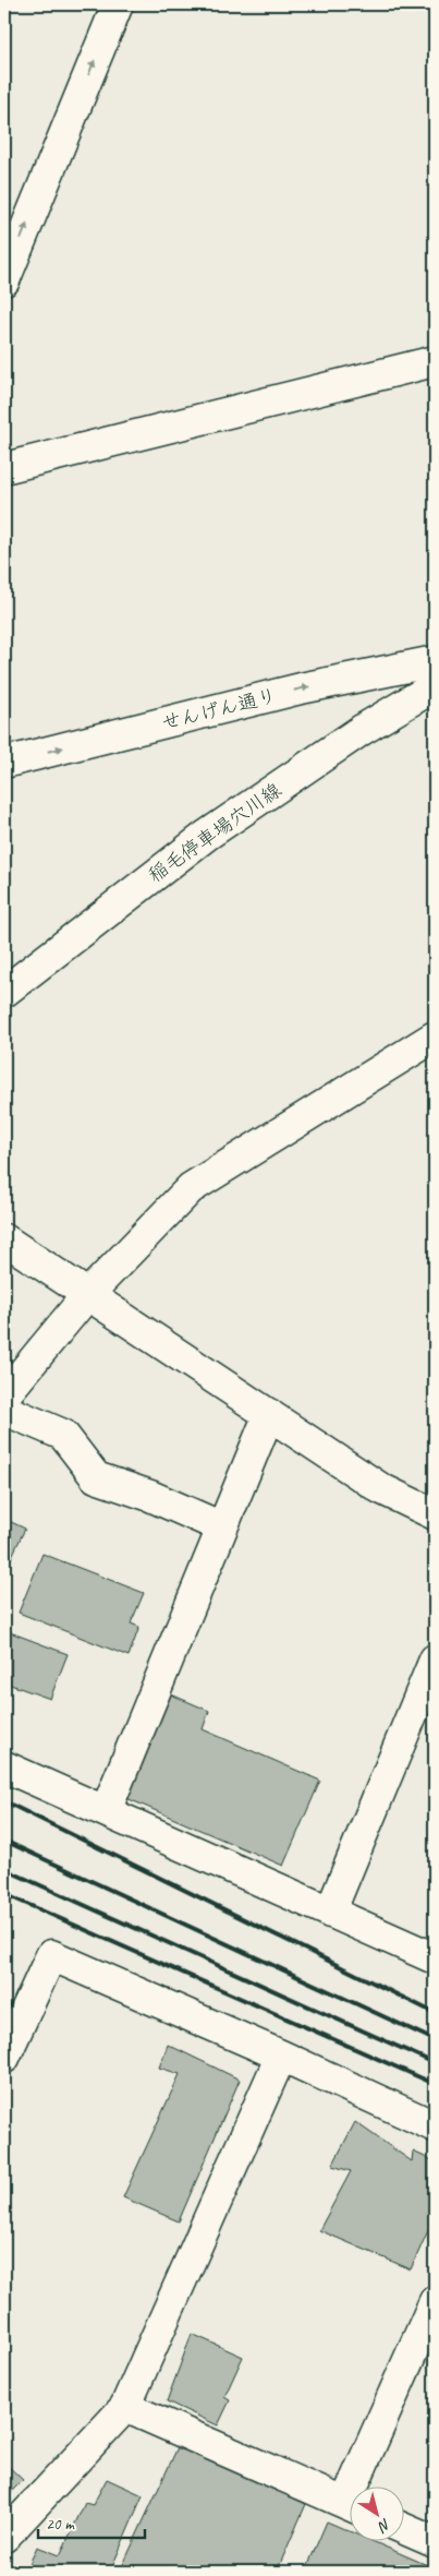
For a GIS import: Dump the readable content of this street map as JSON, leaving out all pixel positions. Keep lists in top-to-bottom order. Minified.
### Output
{"streets":{"street":["せんげん通り","稲毛停車場穴川線"]},"one_way":["せんげん通り"],"scale_bar":"20 m","north":"bottom right"}
